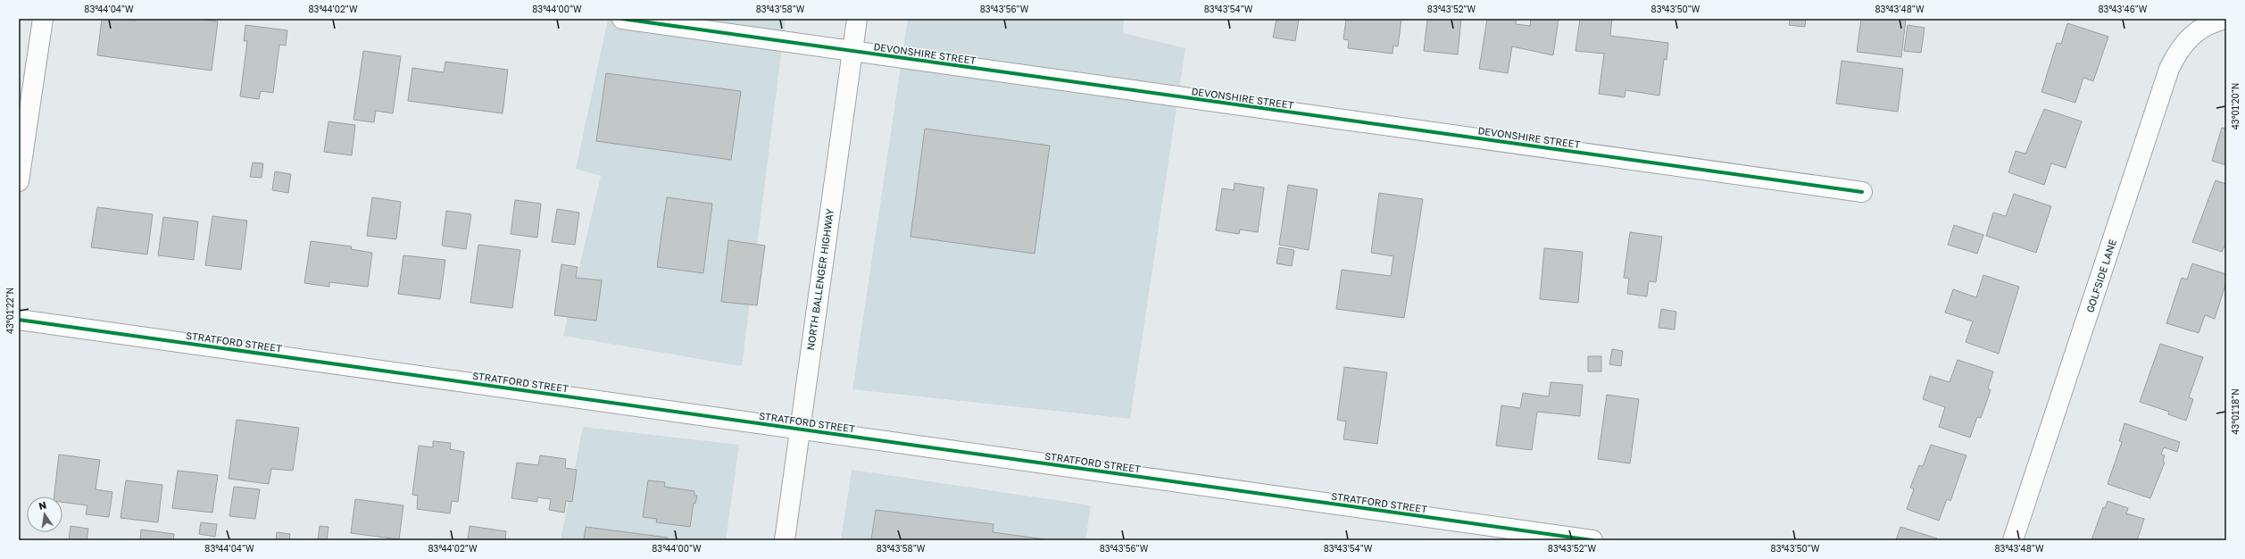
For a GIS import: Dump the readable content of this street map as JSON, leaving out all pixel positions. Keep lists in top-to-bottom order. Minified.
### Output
{"streets":{"street":["DEVONSHIRE STREET","GOLFSIDE LANE","NORTH BALLENGER HIGHWAY","STRATFORD STREET"]},"crossings":[["DEVONSHIRE STREET","NORTH BALLENGER HIGHWAY"],["NORTH BALLENGER HIGHWAY","STRATFORD STREET"]],"north":"top","coordinates":["83°44'04\"W","83°44'02\"W","83°44'00\"W","83°43'58\"W","83°43'56\"W","83°43'54\"W","83°43'52\"W","83°43'50\"W","83°43'48\"W","83°43'46\"W","43°01'20\"N","43°01'22\"N","43°01'18\"N"]}
